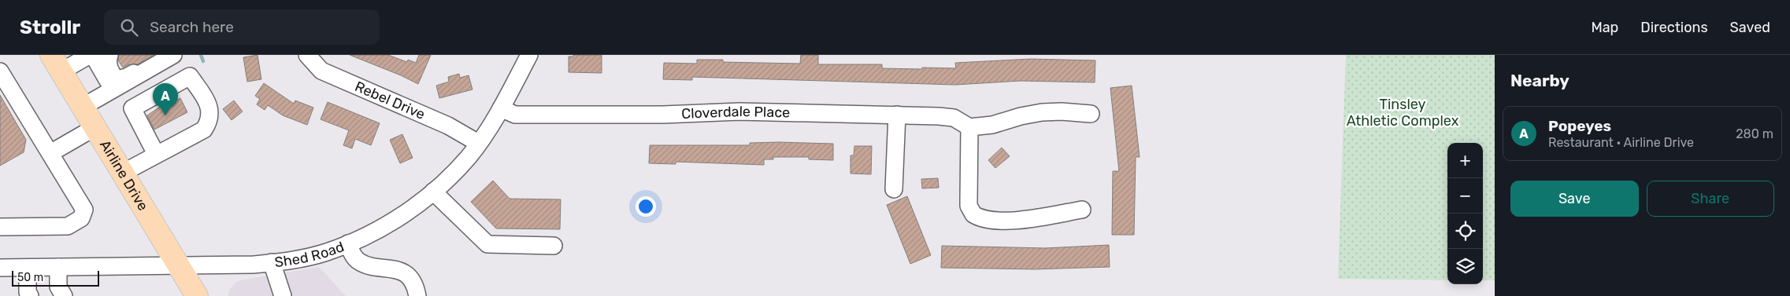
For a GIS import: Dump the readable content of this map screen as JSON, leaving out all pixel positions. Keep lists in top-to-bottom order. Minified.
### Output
{"streets":{"main road":["Airline Drive"],"street":["Rebel Drive","Cloverdale Place","Shed Road"]},"crossings":[["Rebel Drive","Shed Road"],["Cloverdale Place","Shed Road"],["Airline Drive","Shed Road"]],"parks":["Tinsley Athletic Complex"],"scale_bar":"50 m","page":{"header":"Strollr","search":"Search here","nav":["Map","Directions","Saved"],"heading":"Nearby","pins":"A","list":[{"mark":"A","name":"Popeyes","note":"Restaurant · Airline Drive","value":"280 m"}],"map_buttons":["+","−"],"buttons":["Save","Share"],"scale":"50 m"}}
